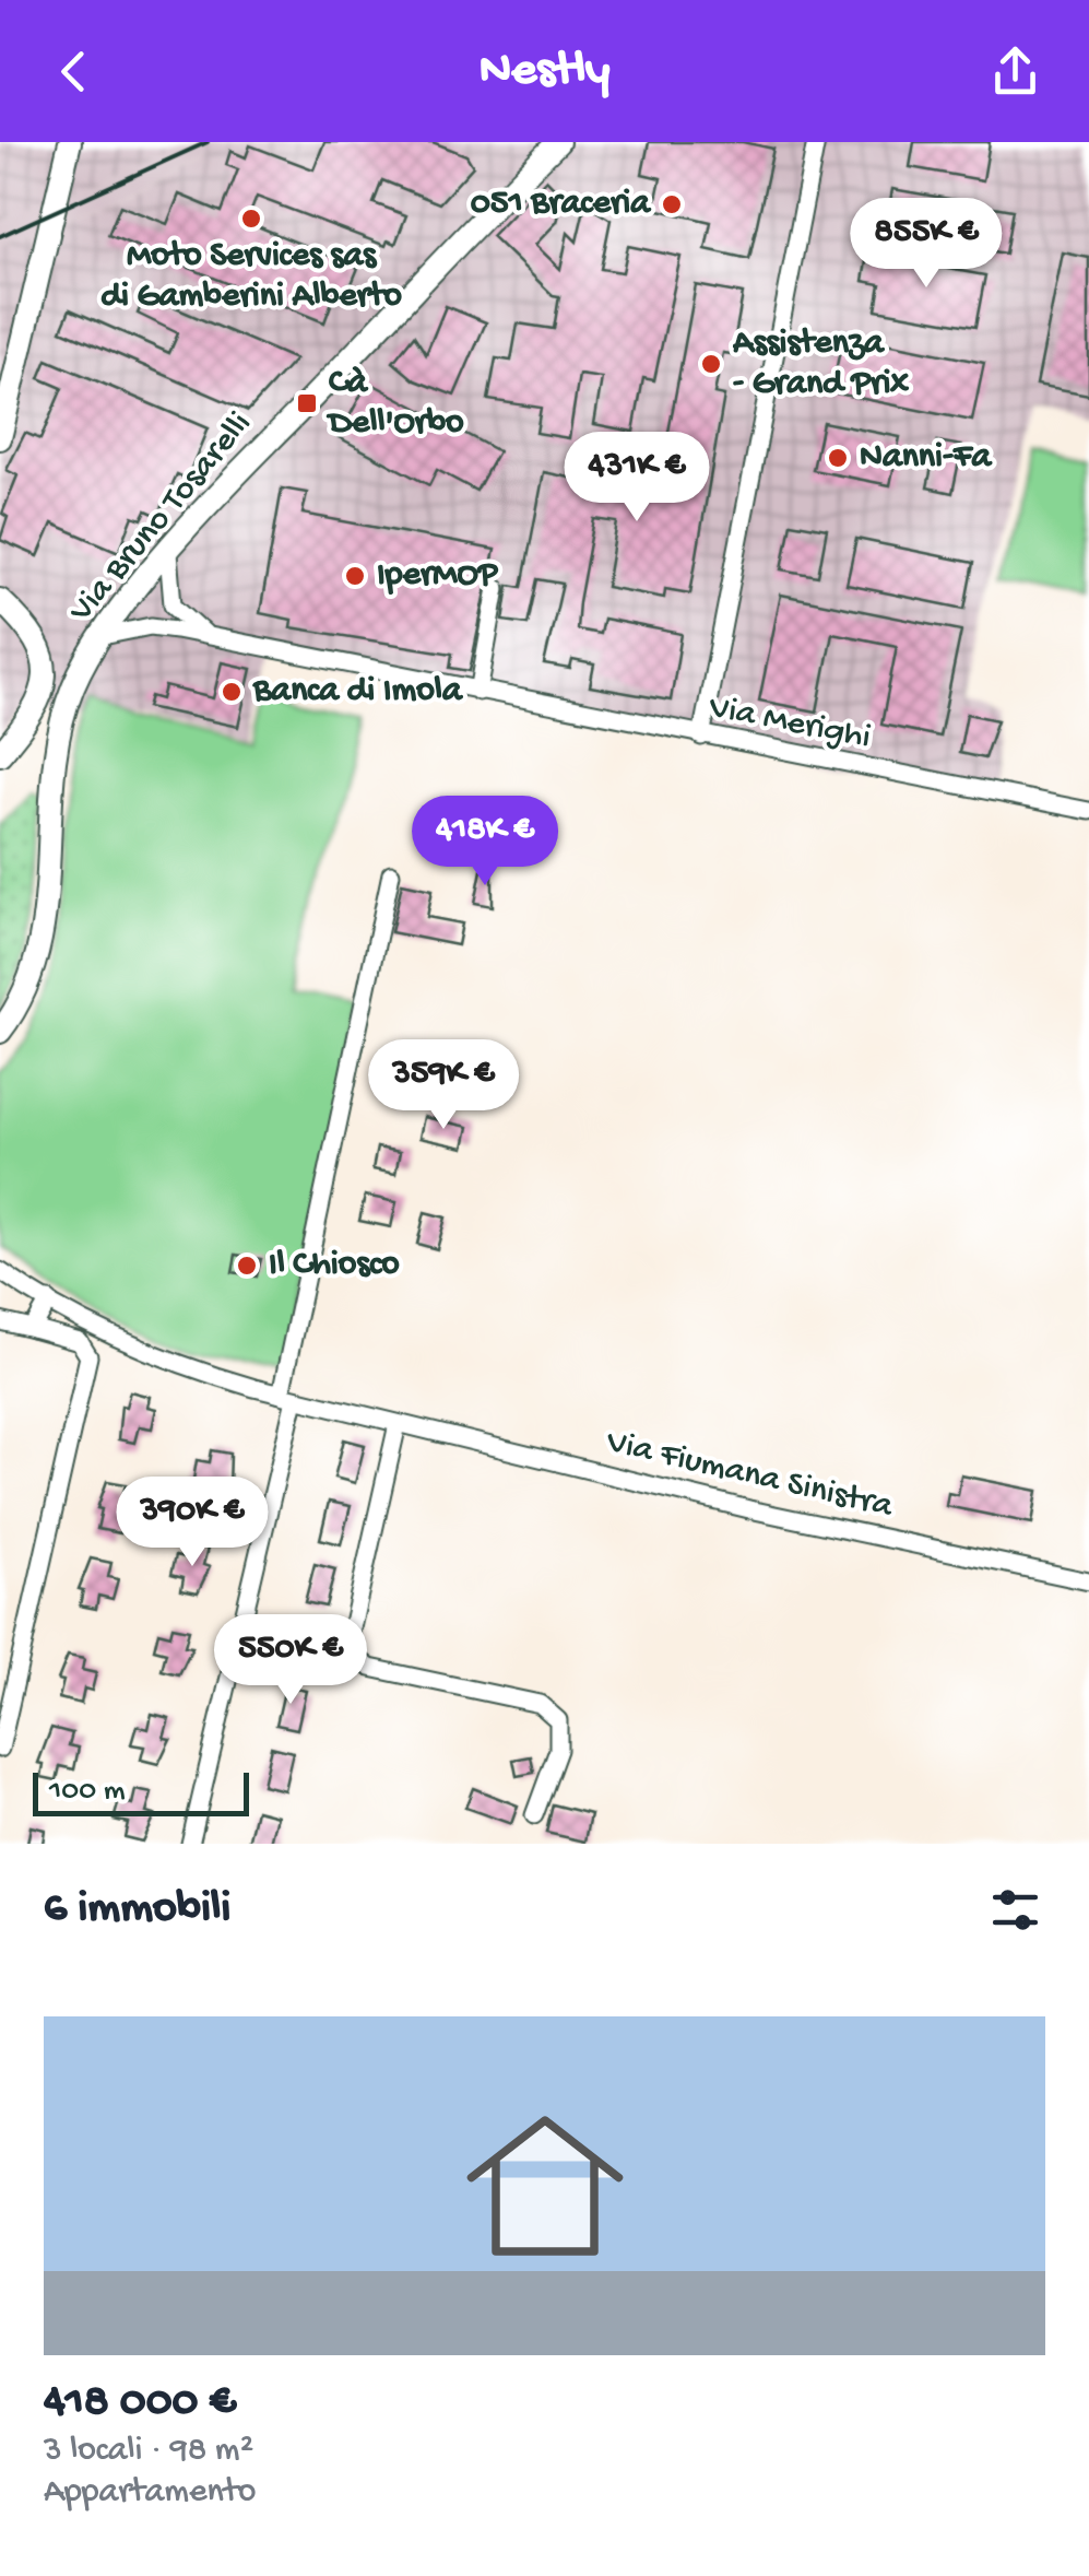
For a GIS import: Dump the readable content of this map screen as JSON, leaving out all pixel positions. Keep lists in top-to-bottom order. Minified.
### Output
{"streets":{"main road":["Via Bruno Tosarelli"],"street":["Via Merighi","Via Fiumana Sinistra"]},"crossings":[["Via Bruno Tosarelli","Via Merighi"]],"places":{"other":["051 Braceria","Moto Services sas di Gamberini Alberto","Assistenza - Grand Prix","Nanni-Fa","IperMOP","Banca di Imola","Il Chiosco"],"transit":["Cà Dell'Orbo"]},"scale_bar":"100 m","page":{"header":"Nestly","price":["855K €","431K €","418K €","359K €","390K €","550K €"],"scale":"100 m","heading":"6 immobili","list":[{"name":"418 000 €","note":"3 locali · 98 m² · Appartamento"}]}}
